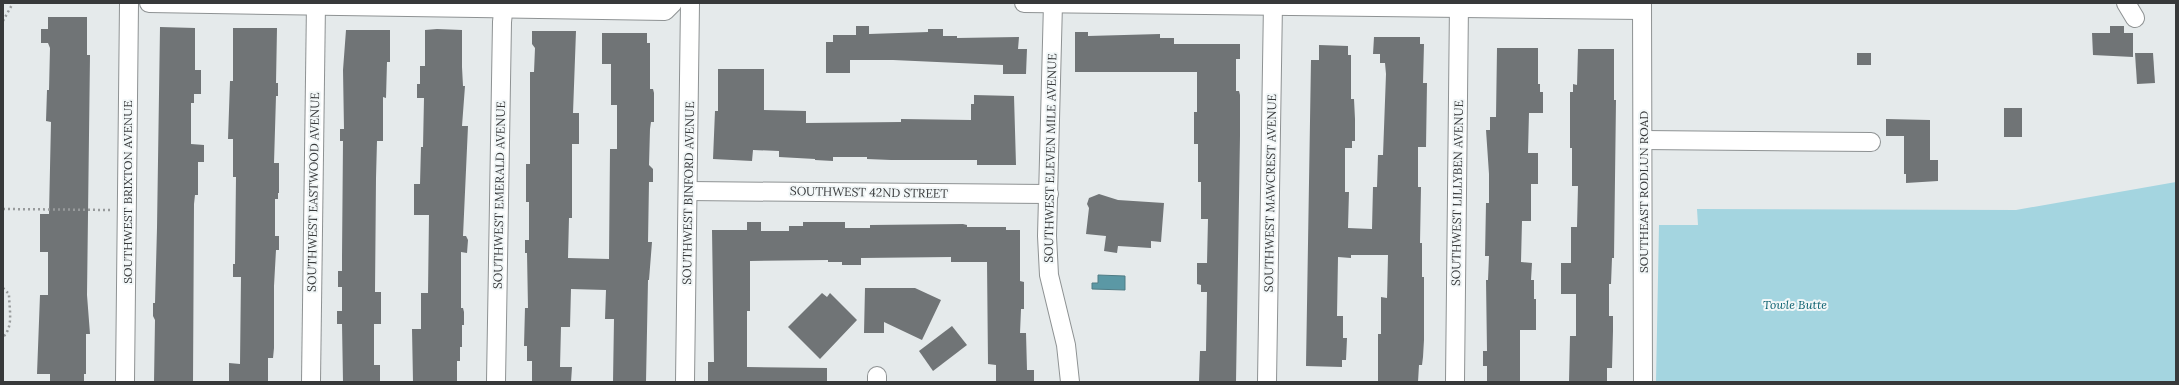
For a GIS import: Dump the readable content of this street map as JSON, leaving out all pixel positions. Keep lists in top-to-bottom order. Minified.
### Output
{"streets":{"street":["SOUTHWEST ELEVEN MILE AVENUE","SOUTHWEST BRIXTON AVENUE","SOUTHWEST EASTWOOD AVENUE","SOUTHWEST 42ND STREET","SOUTHEAST RODLUN ROAD","SOUTHWEST BINFORD AVENUE","SOUTHWEST MAWCREST AVENUE","SOUTHWEST LILLYBEN AVENUE","SOUTHWEST EMERALD AVENUE"]},"crossings":[["SOUTHWEST ELEVEN MILE AVENUE","SOUTHWEST 42ND STREET"],["SOUTHWEST 42ND STREET","SOUTHWEST BINFORD AVENUE"]],"parks":["Towle Butte"]}
